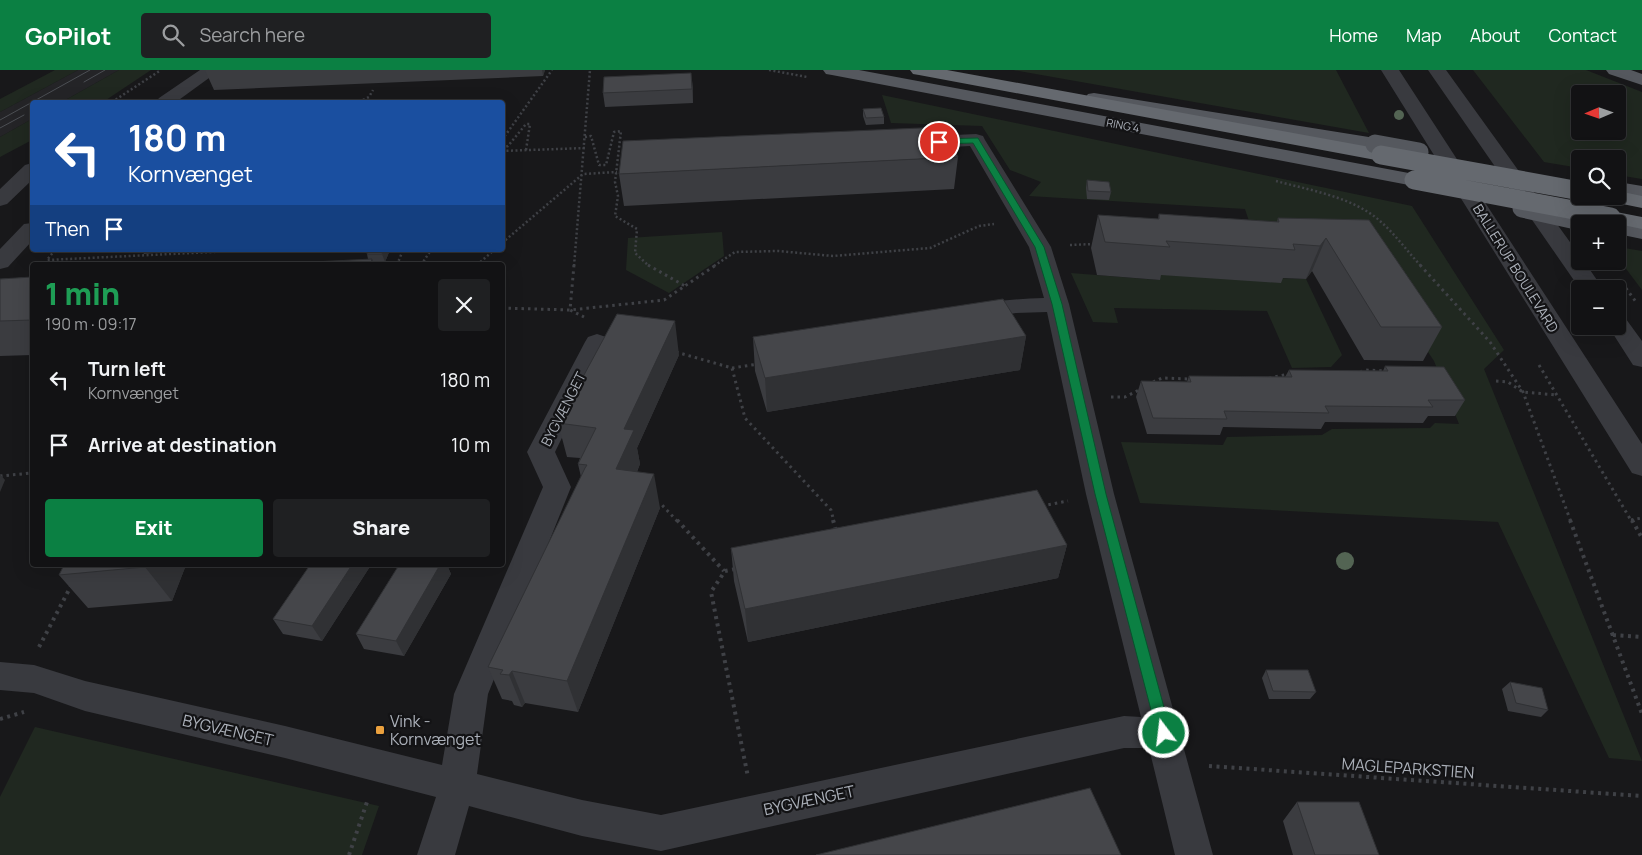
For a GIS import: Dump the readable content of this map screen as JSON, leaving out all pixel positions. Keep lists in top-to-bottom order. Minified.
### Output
{"streets":{"main road":["RING 4"],"street":["BALLERUP BOULEVARD","BYGVÆNGET"],"path":["MAGLEPARKSTIEN"]},"crossings":[["BYGVÆNGET","MAGLEPARKSTIEN"]],"places":{"transit":["Vink - Kornvænget"]},"north":"left","page":{"header":"GoPilot","search":"Search here","nav":["Home","Map","About","Contact"],"map_buttons":["+","−"],"turn":["180 m","Kornvænget"],"then":"Then","heading":["1 min","190 m · 09:17"],"list":[{"name":"Turn left","note":"Kornvænget","value":"180 m"},{"name":"Arrive at destination","value":"10 m"}],"buttons":["Exit","Share"]}}
